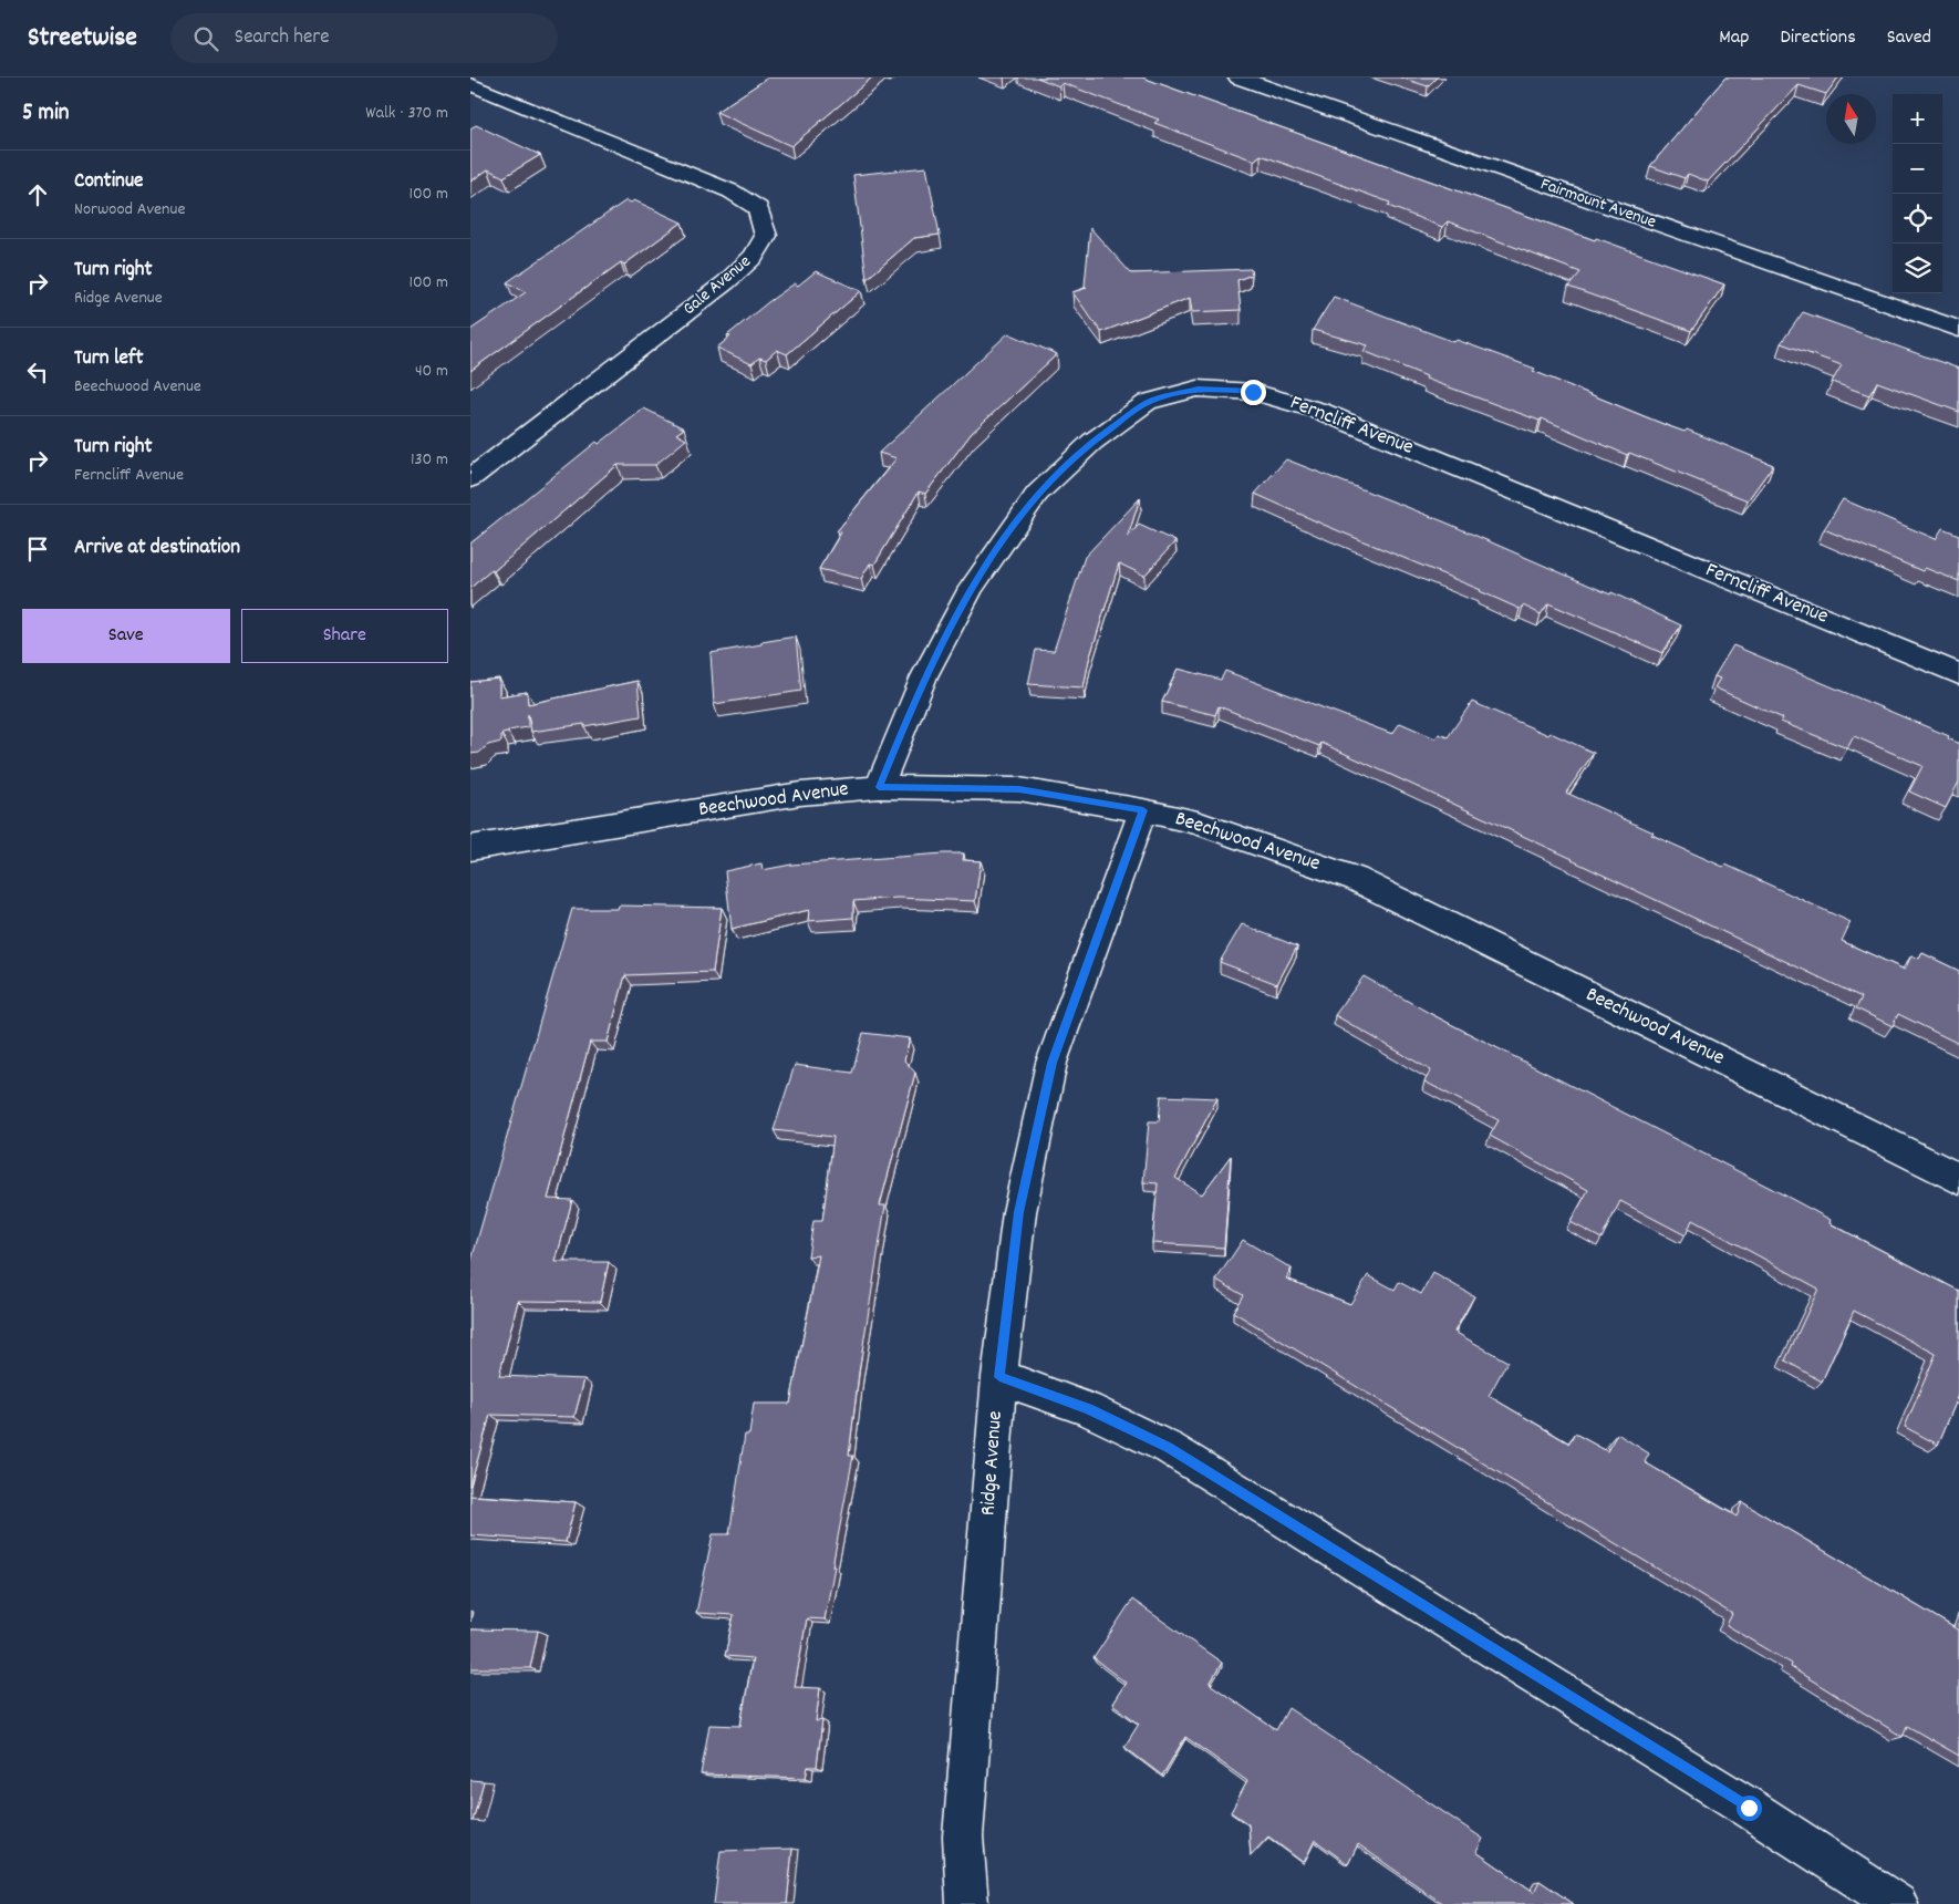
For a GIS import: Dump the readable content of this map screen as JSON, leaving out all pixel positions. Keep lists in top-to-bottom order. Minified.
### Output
{"streets":{"street":["Fairmount Avenue","Gale Avenue","Ferncliff Avenue","Beechwood Avenue","Ridge Avenue"]},"crossings":[["Ferncliff Avenue","Beechwood Avenue"],["Beechwood Avenue","Ridge Avenue"]],"north":"top","page":{"header":"Streetwise","search":"Search here","nav":["Map","Directions","Saved"],"heading":["5 min","Walk · 370 m"],"map_buttons":["+","−"],"list":[["Continue","Norwood Avenue","100 m"],["Turn right","Ridge Avenue","100 m"],["Turn left","Beechwood Avenue","40 m"],["Turn right","Ferncliff Avenue","130 m"],"Arrive at destination"],"buttons":["Save","Share"]}}
